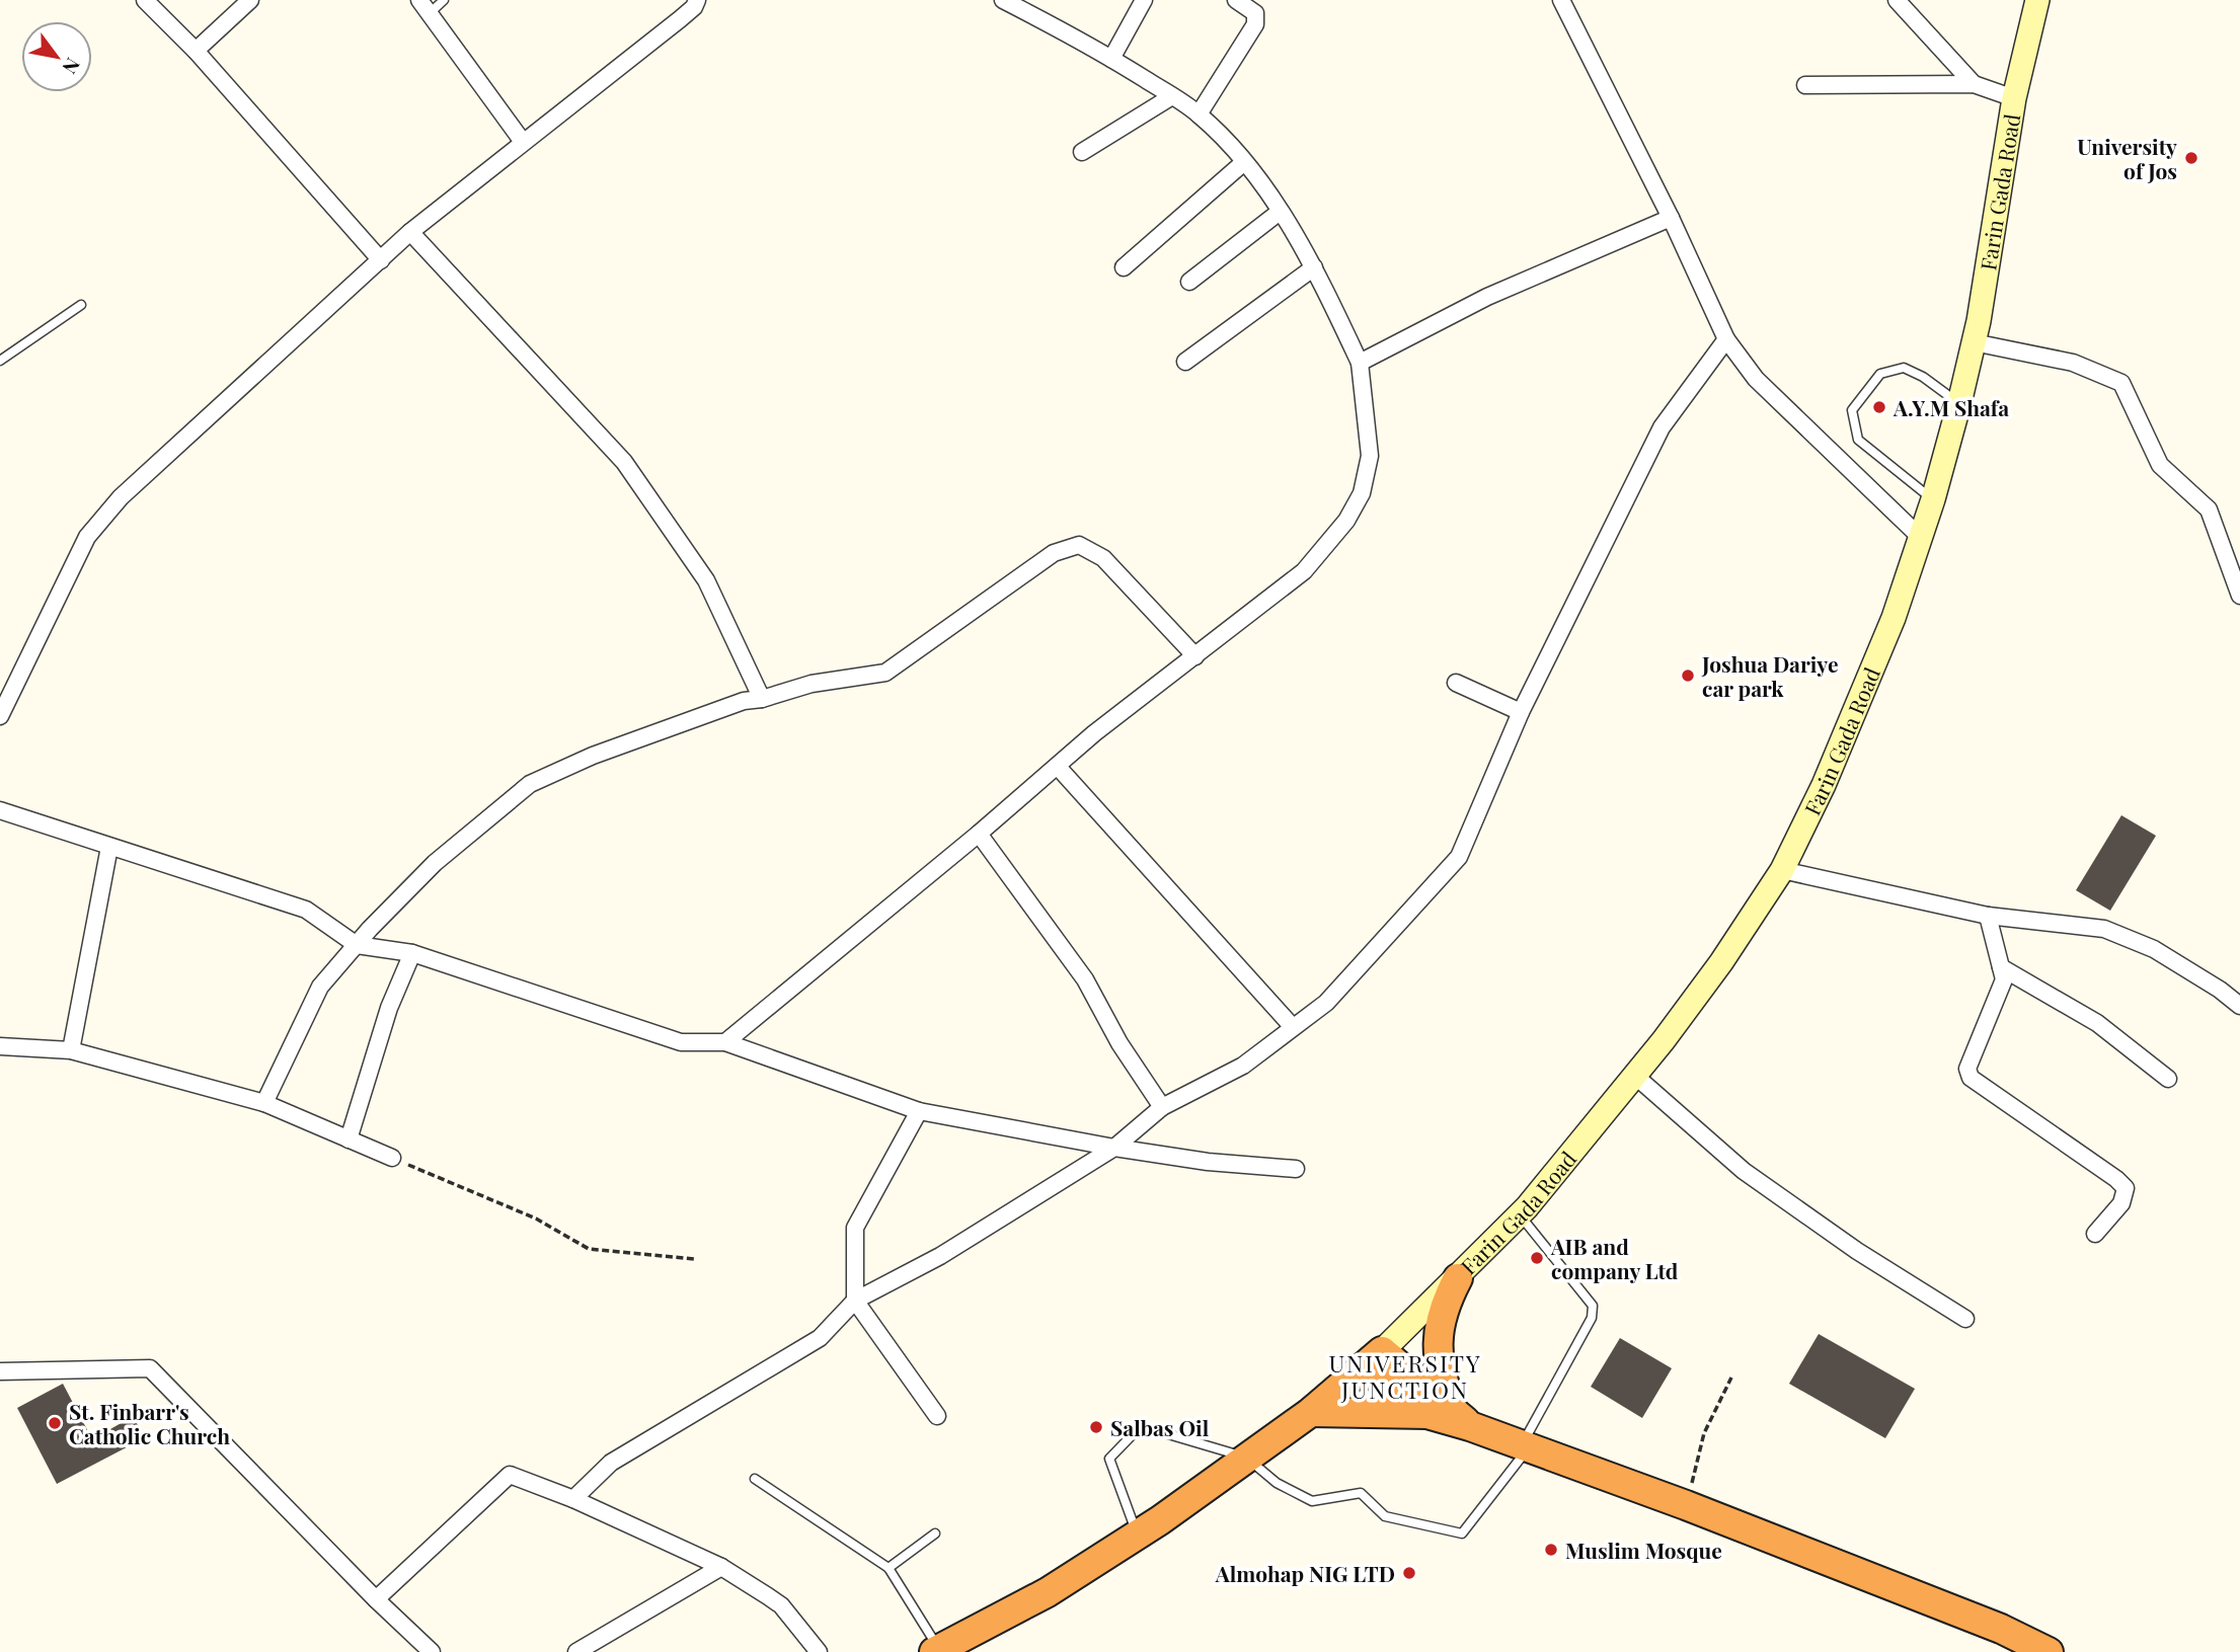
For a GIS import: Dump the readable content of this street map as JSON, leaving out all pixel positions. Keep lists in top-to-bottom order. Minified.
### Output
{"streets":{"main road":["Farin Gada Road"]},"districts":["UNIVERSITY JUNCTION"],"places":["University of Jos","A.Y.M Shafa","Joshua Dariye car park","AIB and company Ltd","St. Finbarr's Catholic Church","Salbas Oil","Muslim Mosque","Almohap NIG LTD"],"north":"bottom right"}
